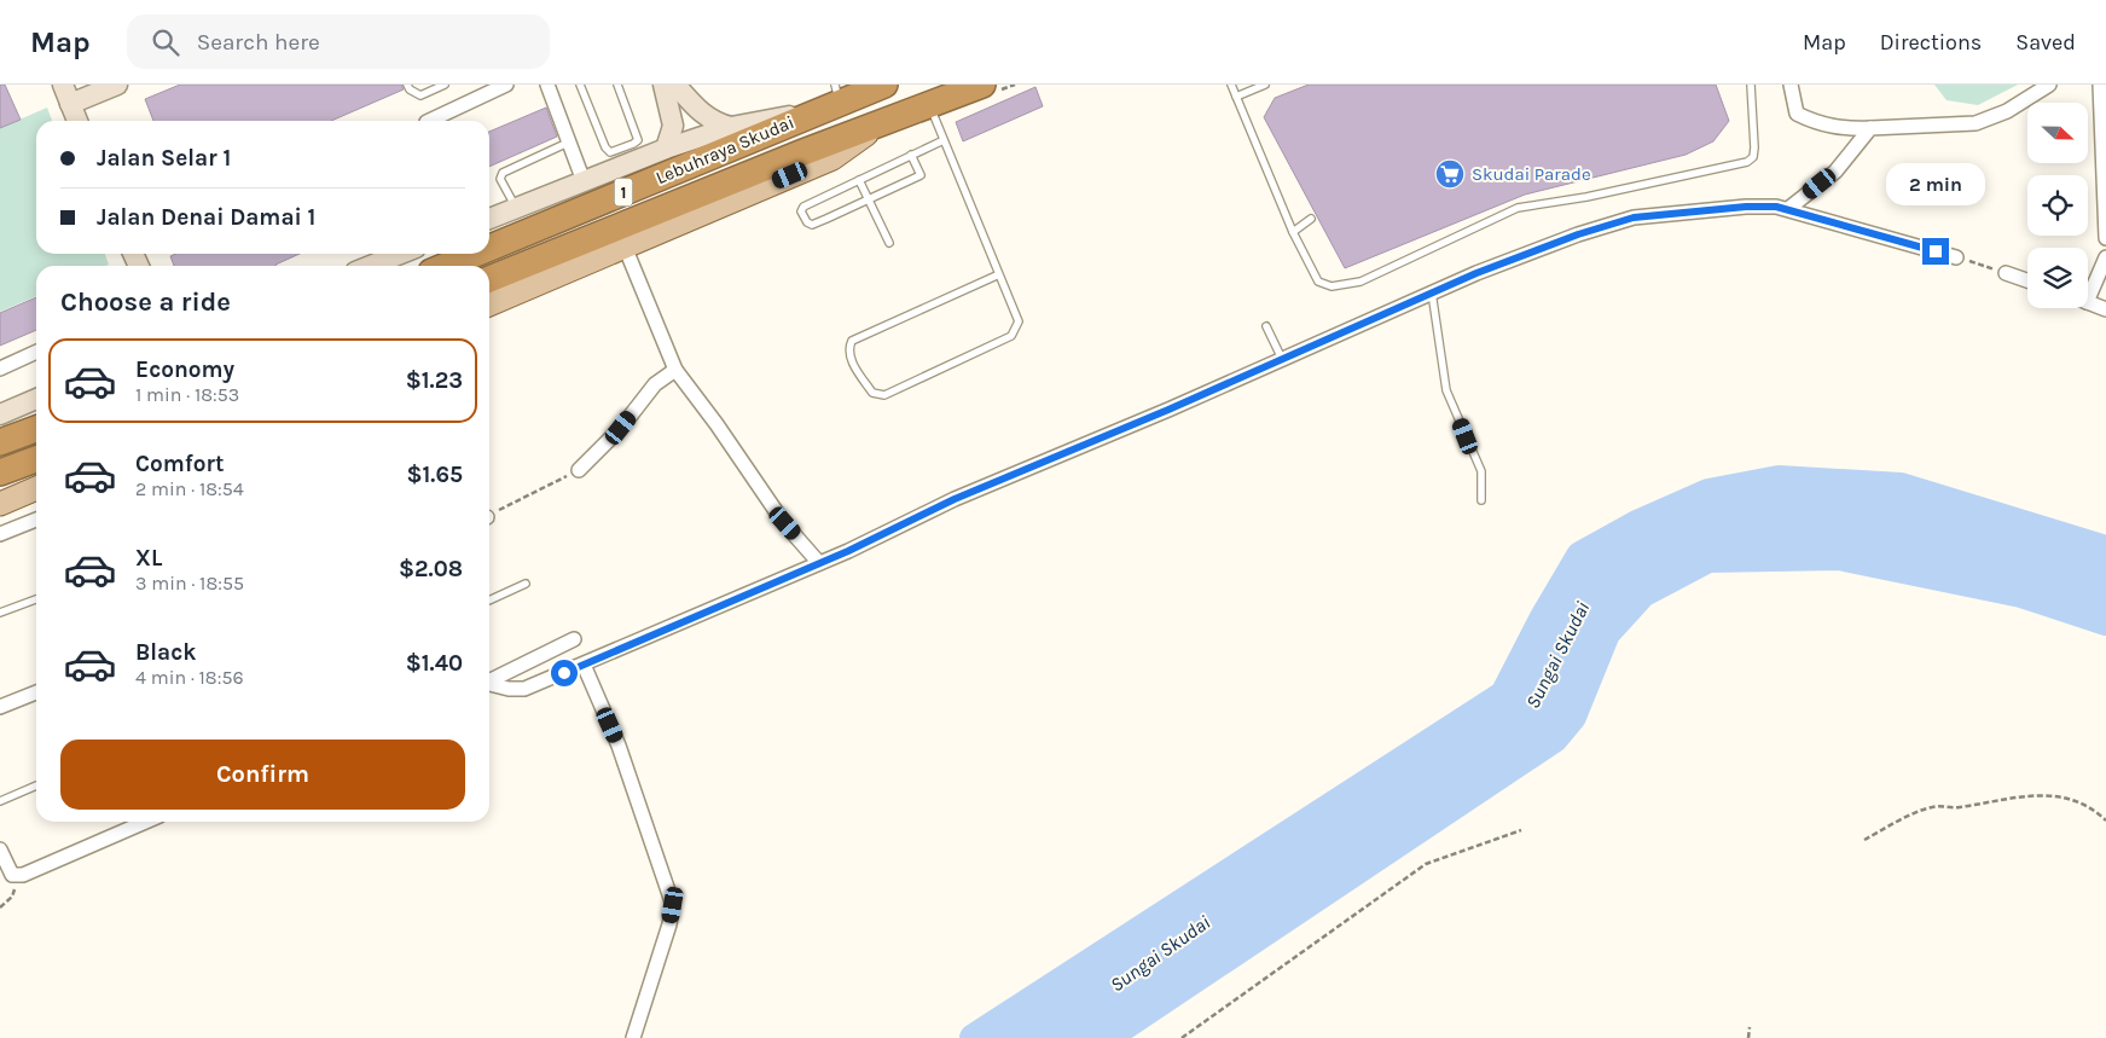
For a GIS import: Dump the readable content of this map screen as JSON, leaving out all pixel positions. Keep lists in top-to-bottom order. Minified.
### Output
{"streets":{"highway":["Lebuhraya Skudai","1"]},"water":["Sungai Skudai"],"places":{"supermarket":["Skudai Parade"]},"north":"right","page":{"header":"Map","search":"Search here","nav":["Map","Directions","Saved"],"banner":["Jalan Selar 1","Jalan Denai Damai 1"],"bubble":"2 min","heading":"Choose a ride","list":[{"name":"Economy","note":"1 min · 18:53","value":"$1.23"},{"name":"Comfort","note":"2 min · 18:54","value":"$1.65"},{"name":"XL","note":"3 min · 18:55","value":"$2.08"},{"name":"Black","note":"4 min · 18:56","value":"$1.40"}],"buttons":"Confirm"}}
